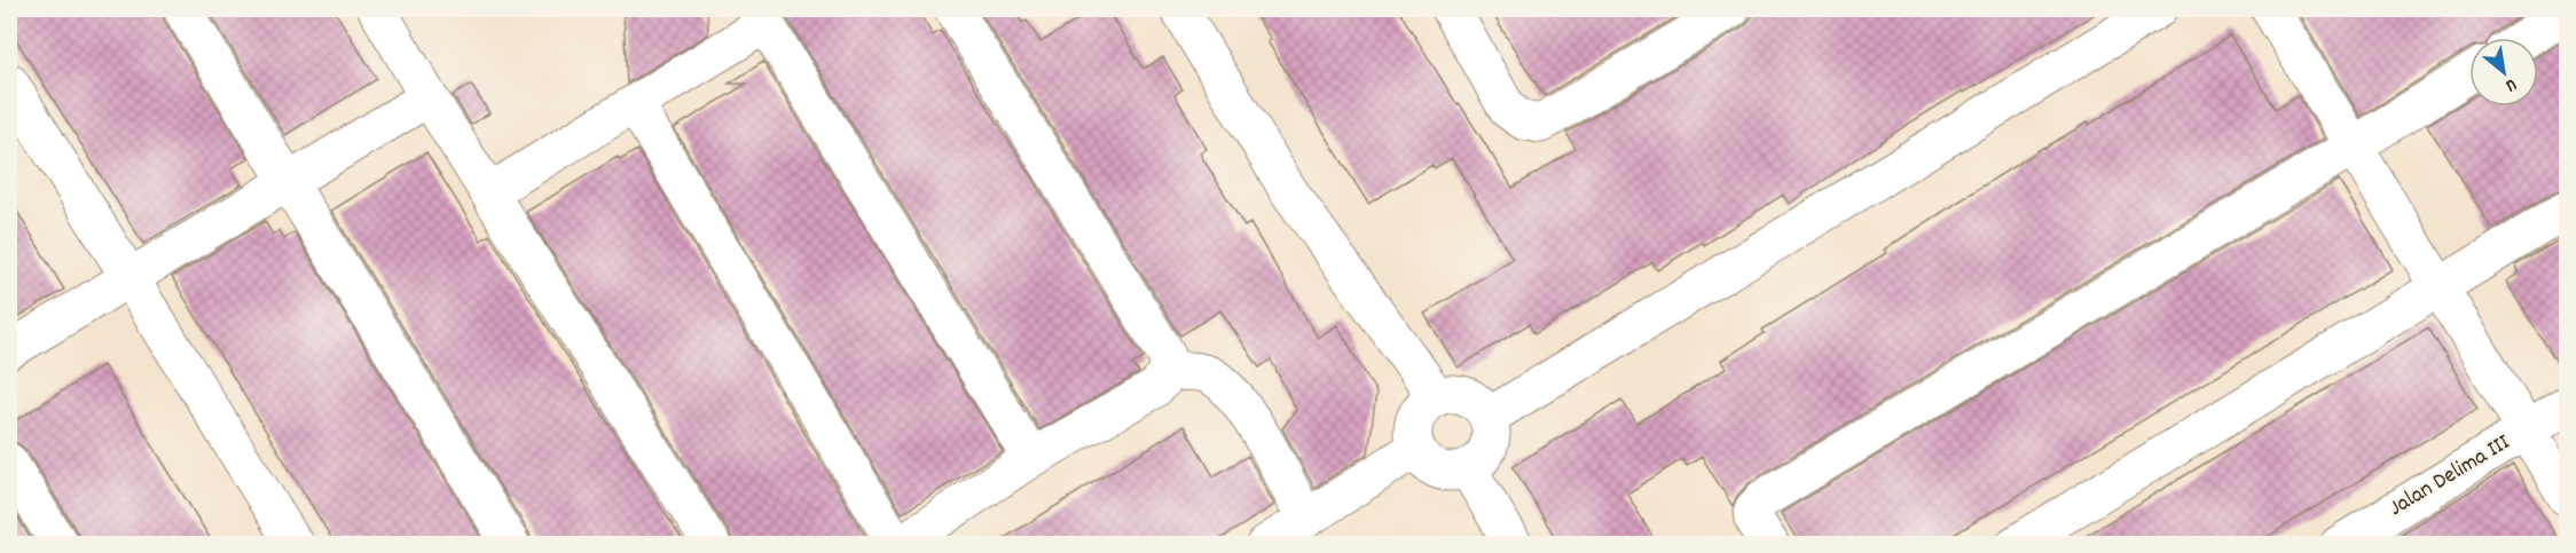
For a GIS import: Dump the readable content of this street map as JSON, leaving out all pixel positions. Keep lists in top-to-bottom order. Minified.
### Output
{"streets":{"street":["Jalan Delima III"]},"north":"bottom right"}
